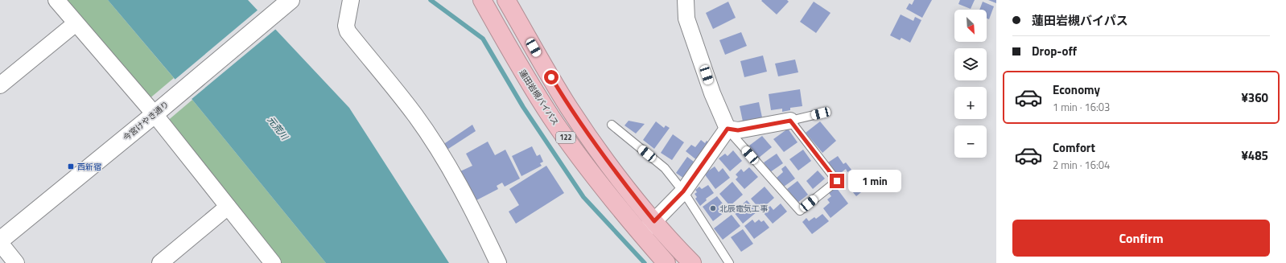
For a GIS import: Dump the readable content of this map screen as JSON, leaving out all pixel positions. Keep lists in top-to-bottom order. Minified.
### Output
{"streets":{"highway":["蓮田岩槻バイパス","122"],"street":["今宮けやき通り"]},"water":["元荒川"],"places":{"transit":["西新宿"],"other":["北辰電気工事"]},"north":"bottom right","page":{"banner":["蓮田岩槻バイパス","Drop-off"],"map_buttons":["+","−"],"list":[{"name":"Economy","note":"1 min · 16:03","value":"¥360"},{"name":"Comfort","note":"2 min · 16:04","value":"¥485"}],"bubble":"1 min","buttons":"Confirm"}}
